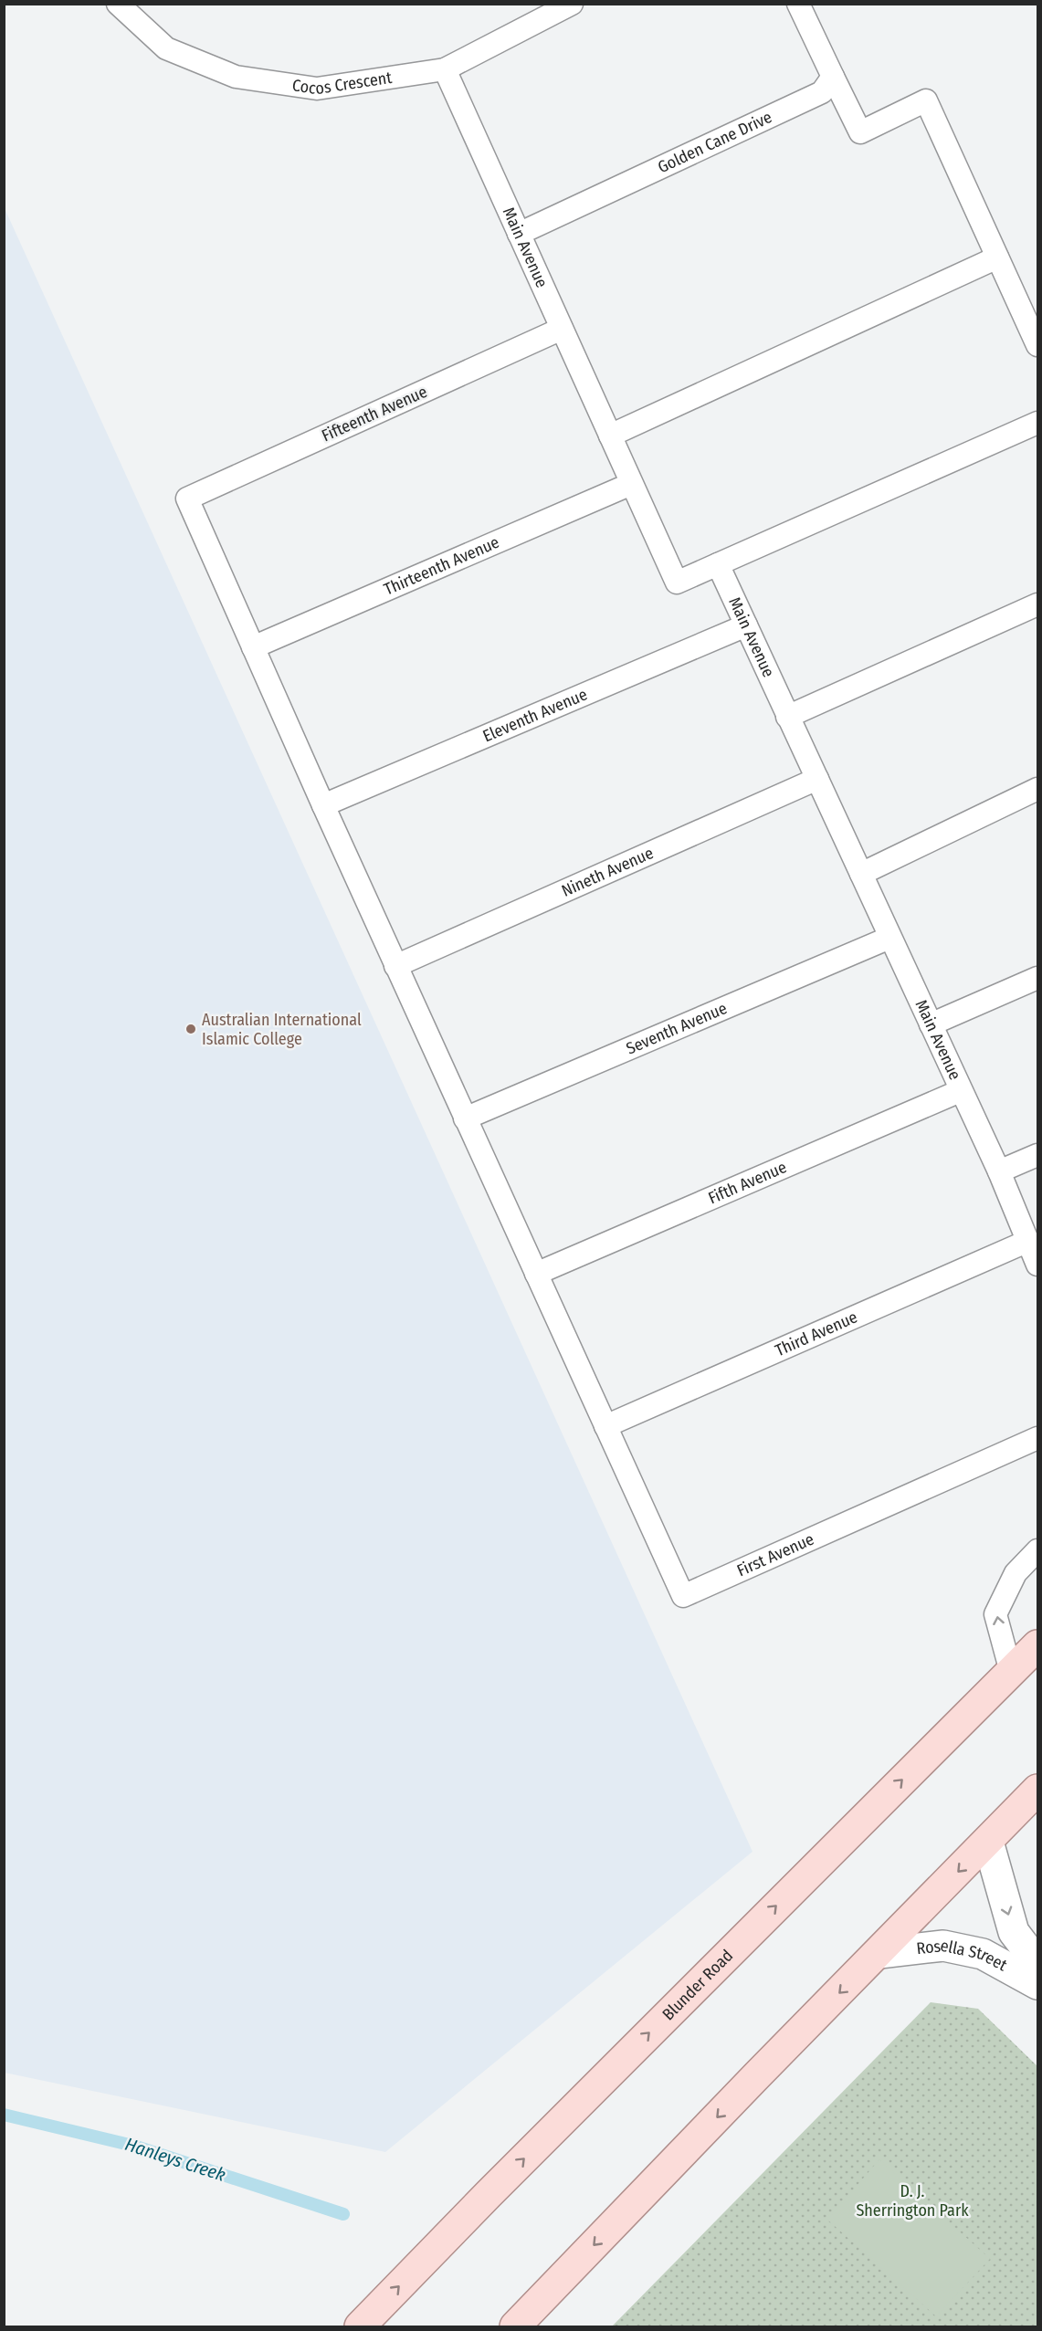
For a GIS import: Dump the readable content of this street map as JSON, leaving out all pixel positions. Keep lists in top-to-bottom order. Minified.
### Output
{"streets":{"main road":["Blunder Road"],"street":["Rosella Street"],"lane":["Cocos Crescent","Golden Cane Drive","Main Avenue","Fifteenth Avenue","Thirteenth Avenue","Eleventh Avenue","Nineth Avenue","Seventh Avenue","Fifth Avenue","Third Avenue","First Avenue"]},"crossings":[["Cocos Crescent","Main Avenue"],["Golden Cane Drive","Main Avenue"],["Main Avenue","Fifteenth Avenue"],["Main Avenue","Thirteenth Avenue"],["Main Avenue","Eleventh Avenue"],["Main Avenue","Nineth Avenue"],["Main Avenue","Seventh Avenue"],["Main Avenue","Fifth Avenue"],["Main Avenue","Third Avenue"],["Fifteenth Avenue","Thirteenth Avenue"],["Third Avenue","First Avenue"]],"one_way":["Rosella Street"],"water":["Hanleys Creek"],"parks":["D. J. Sherrington Park"],"places":["Australian International Islamic College"]}
